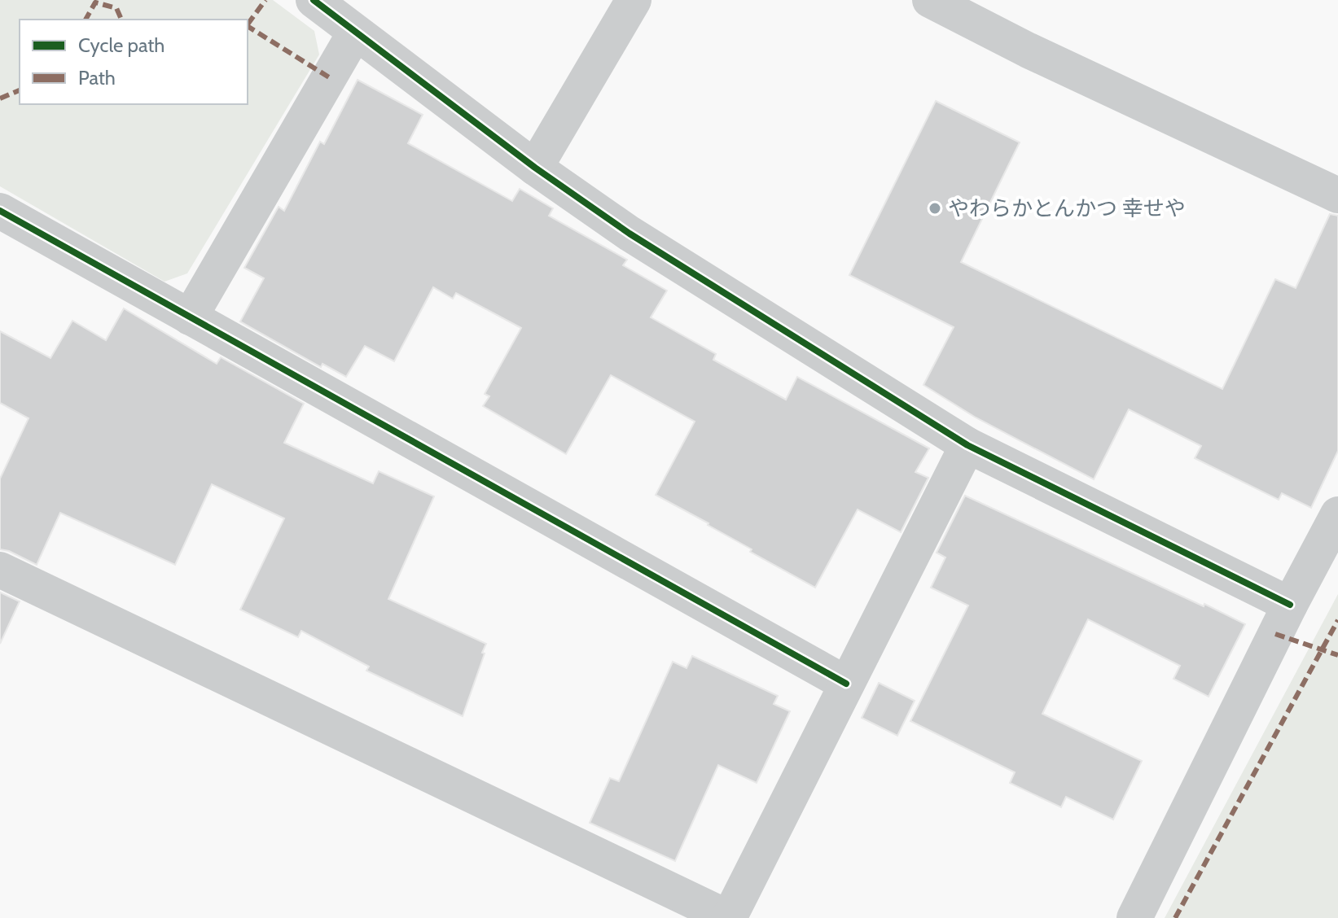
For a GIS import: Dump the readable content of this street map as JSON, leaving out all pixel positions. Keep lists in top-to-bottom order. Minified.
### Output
{"places":["やわらかとんかつ 幸せや"],"legend":["Cycle path","Path"]}
